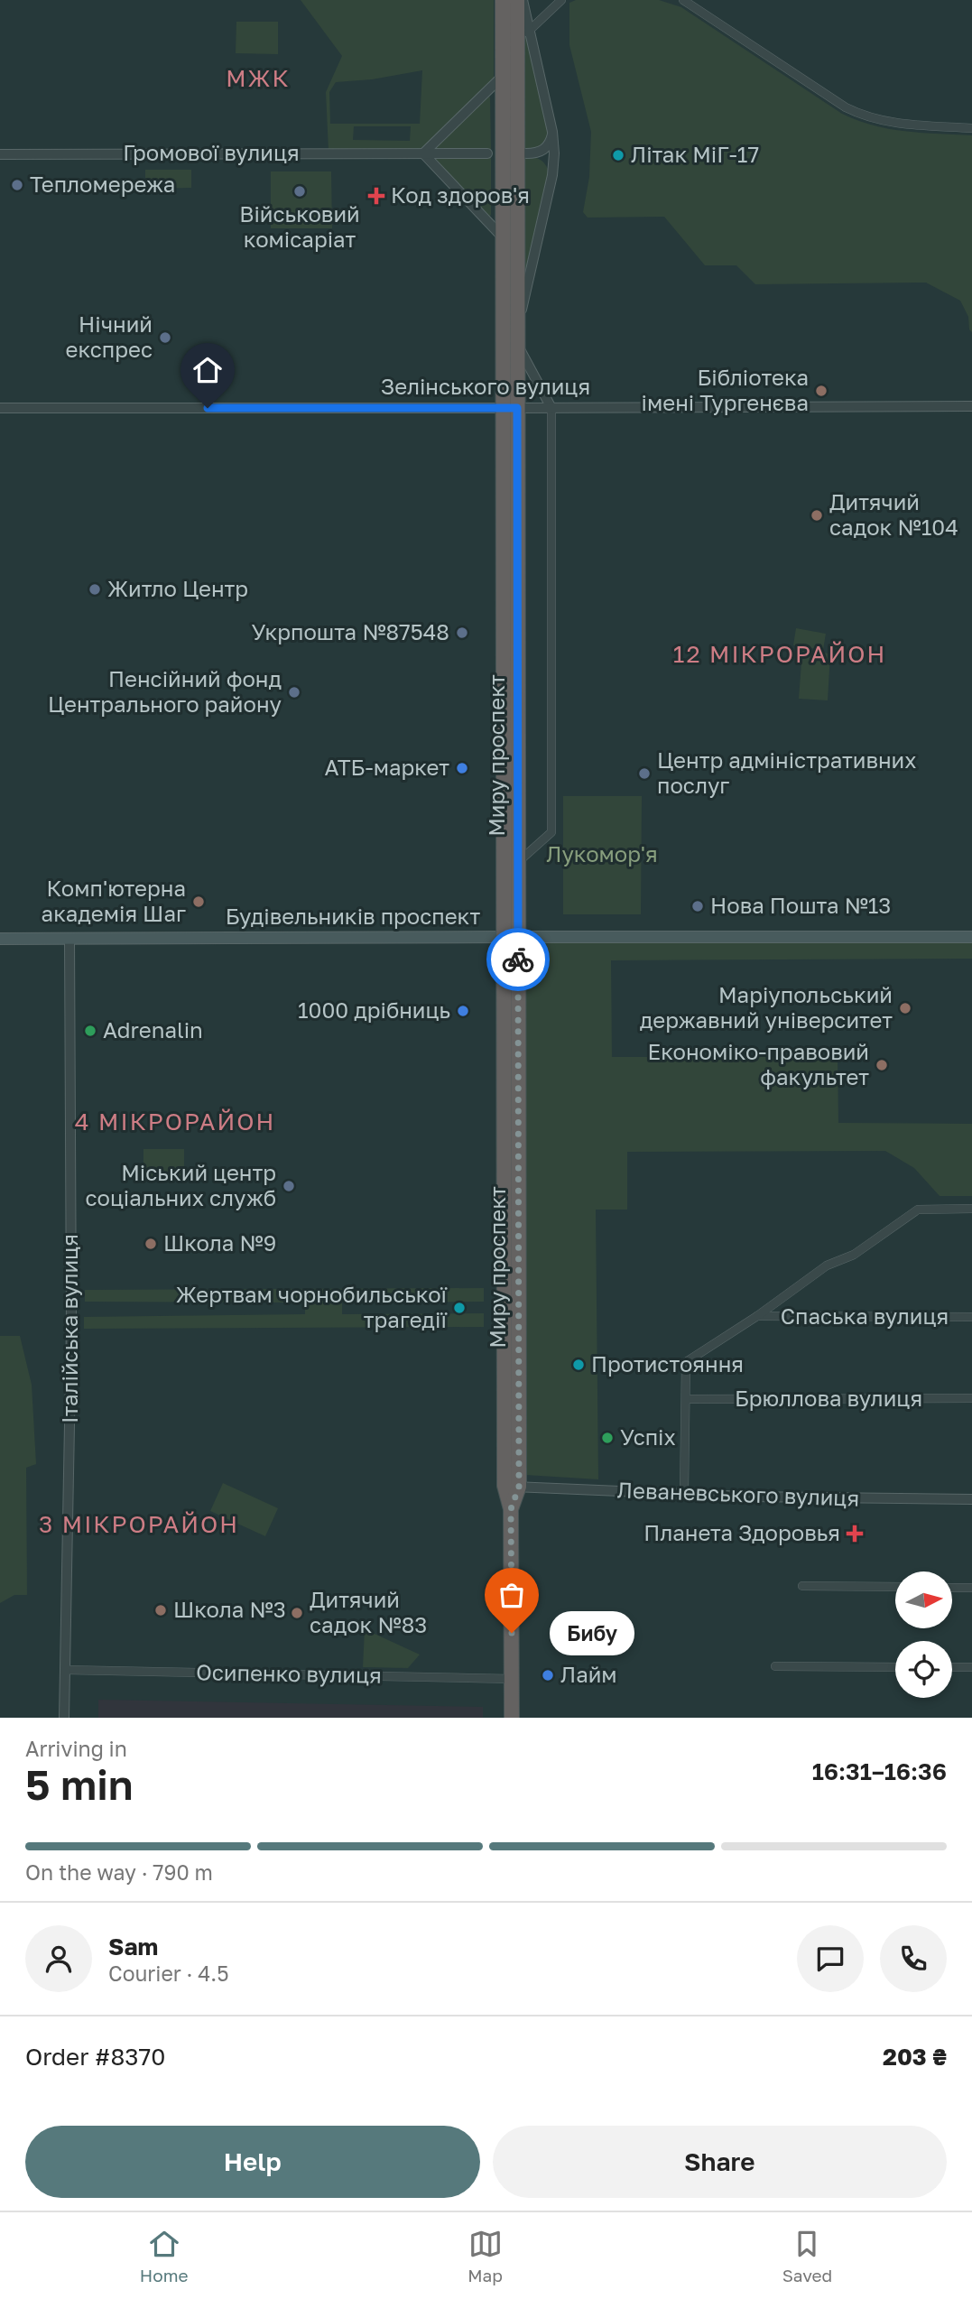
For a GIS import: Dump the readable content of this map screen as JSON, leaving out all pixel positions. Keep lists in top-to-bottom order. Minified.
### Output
{"streets":{"highway":["Миру проспект"],"main road":["Будівельників проспект"],"street":["Громової вулиця","Зелінського вулиця","Спаська вулиця","Італійська вулиця","Брюллова вулиця","Леваневського вулиця","Осипенко вулиця"]},"crossings":[["Зелінського вулиця","Миру проспект"],["Миру проспект","Будівельників проспект"],["Миру проспект","Леваневського вулиця"],["Миру проспект","Осипенко вулиця"],["Будівельників проспект","Італійська вулиця"],["Італійська вулиця","Осипенко вулиця"]],"districts":["МЖК","12 МІКРОРАЙОН","4 МІКРОРАЙОН","3 МІКРОРАЙОН"],"parks":["Лукомор'я"],"places":{"other":["Літак МіГ-17","Тепломережа","Військовий комісаріат","Нічний експрес","Бібліотека імені Тургенєва","Дитячий садок №104","Житло Центр","Укрпошта №87548","Пенсійний фонд Центрального району","АТБ-маркет","Центр адміністративних послуг","Комп'ютерна академія Шаг","Нова Пошта №13","Маріупольський державний університет","1000 дрібниць","Adrenalin","Економіко-правовий факультет","Міський центр соціальних служб","Школа №9","Жертвам чорнобильської трагедії","Протистояння","Успіх","Школа №3","Дитячий садок №83","Бибу","Лайм"],"health":["Код здоров'я","Планета Здоровья"]},"north":"right","page":{"bubble":"Бибу","heading":["5 min","Arriving in","16:31–16:36"],"panel":["Sam","Courier · 4.5","Order #8370","203 ₴"],"bar":"On the way · 790 m","buttons":["Help","Share"],"tabs":["Home","Map","Saved"]}}
